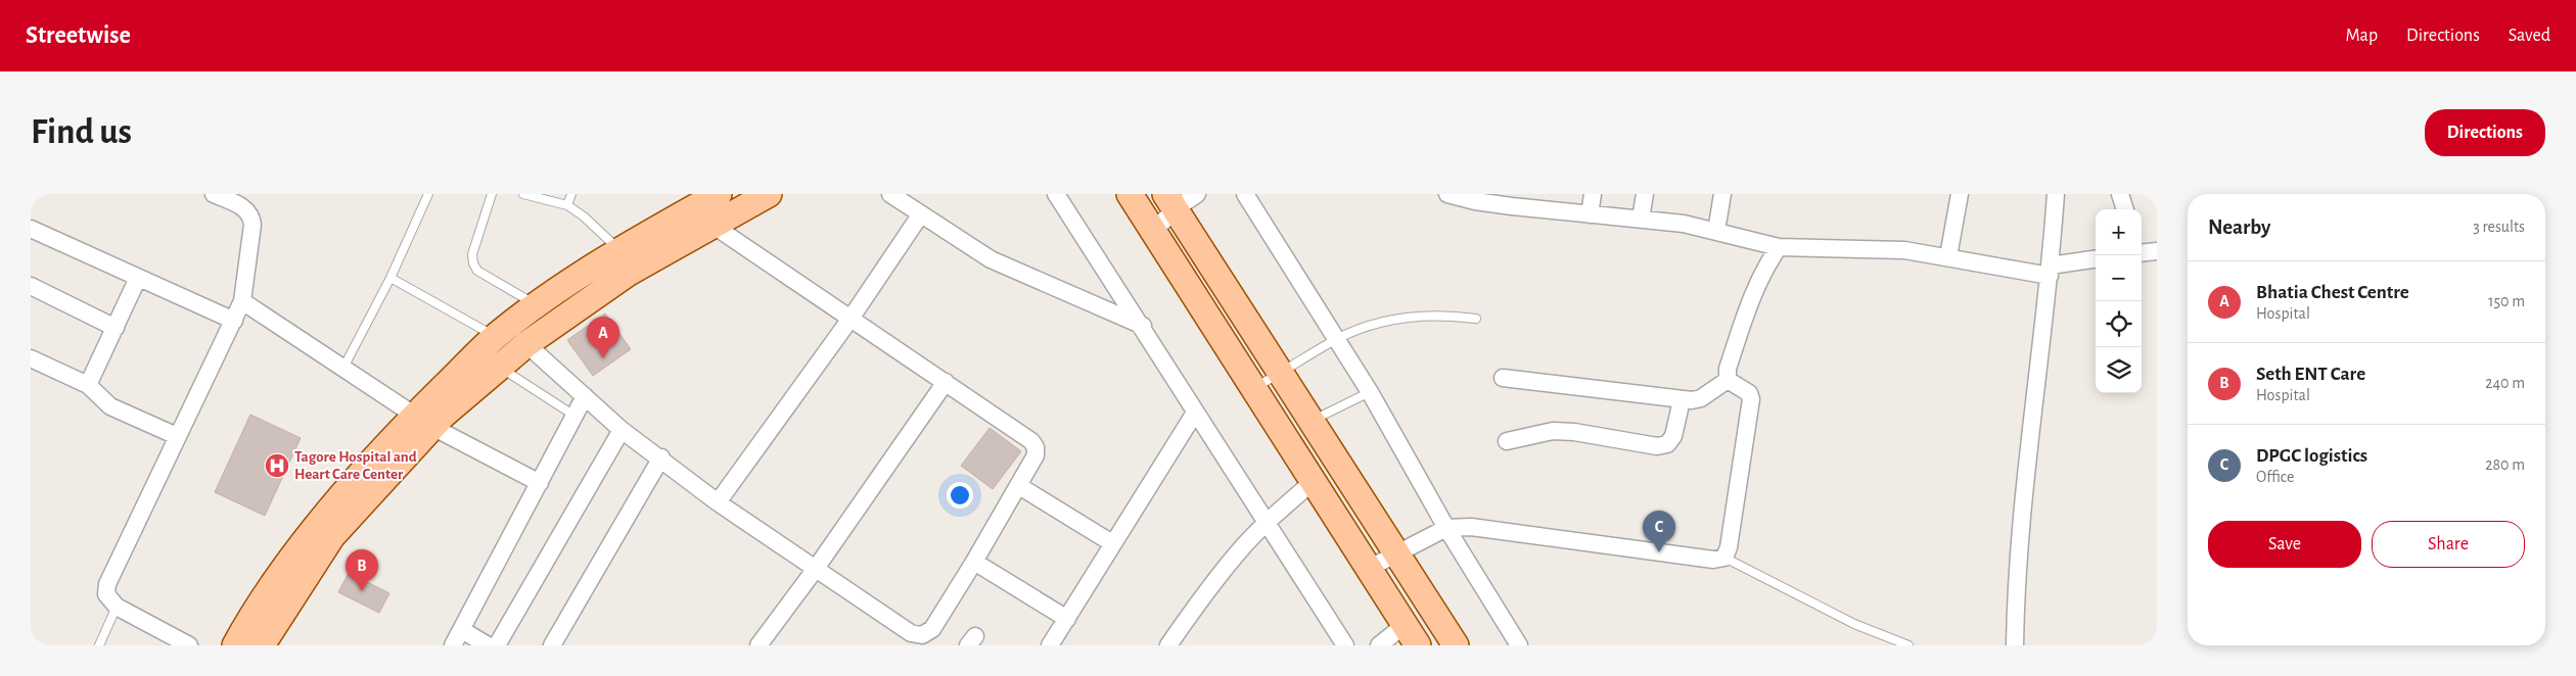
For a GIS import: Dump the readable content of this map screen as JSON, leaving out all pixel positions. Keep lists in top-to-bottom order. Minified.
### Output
{"places":{"hospital":["Tagore Hospital and Heart Care Center"]},"page":{"header":"Streetwise","nav":["Map","Directions","Saved"],"buttons":["Directions",["Save","Share"]],"title":"Find us","heading":["Nearby","3 results"],"map_buttons":["+","−"],"list":[{"mark":"A","name":"Bhatia Chest Centre","note":"Hospital","value":"150 m"},{"mark":"B","name":"Seth ENT Care","note":"Hospital","value":"240 m"},{"mark":"C","name":"DPGC logistics","note":"Office","value":"280 m"}],"pins":["A","C","B"]}}
